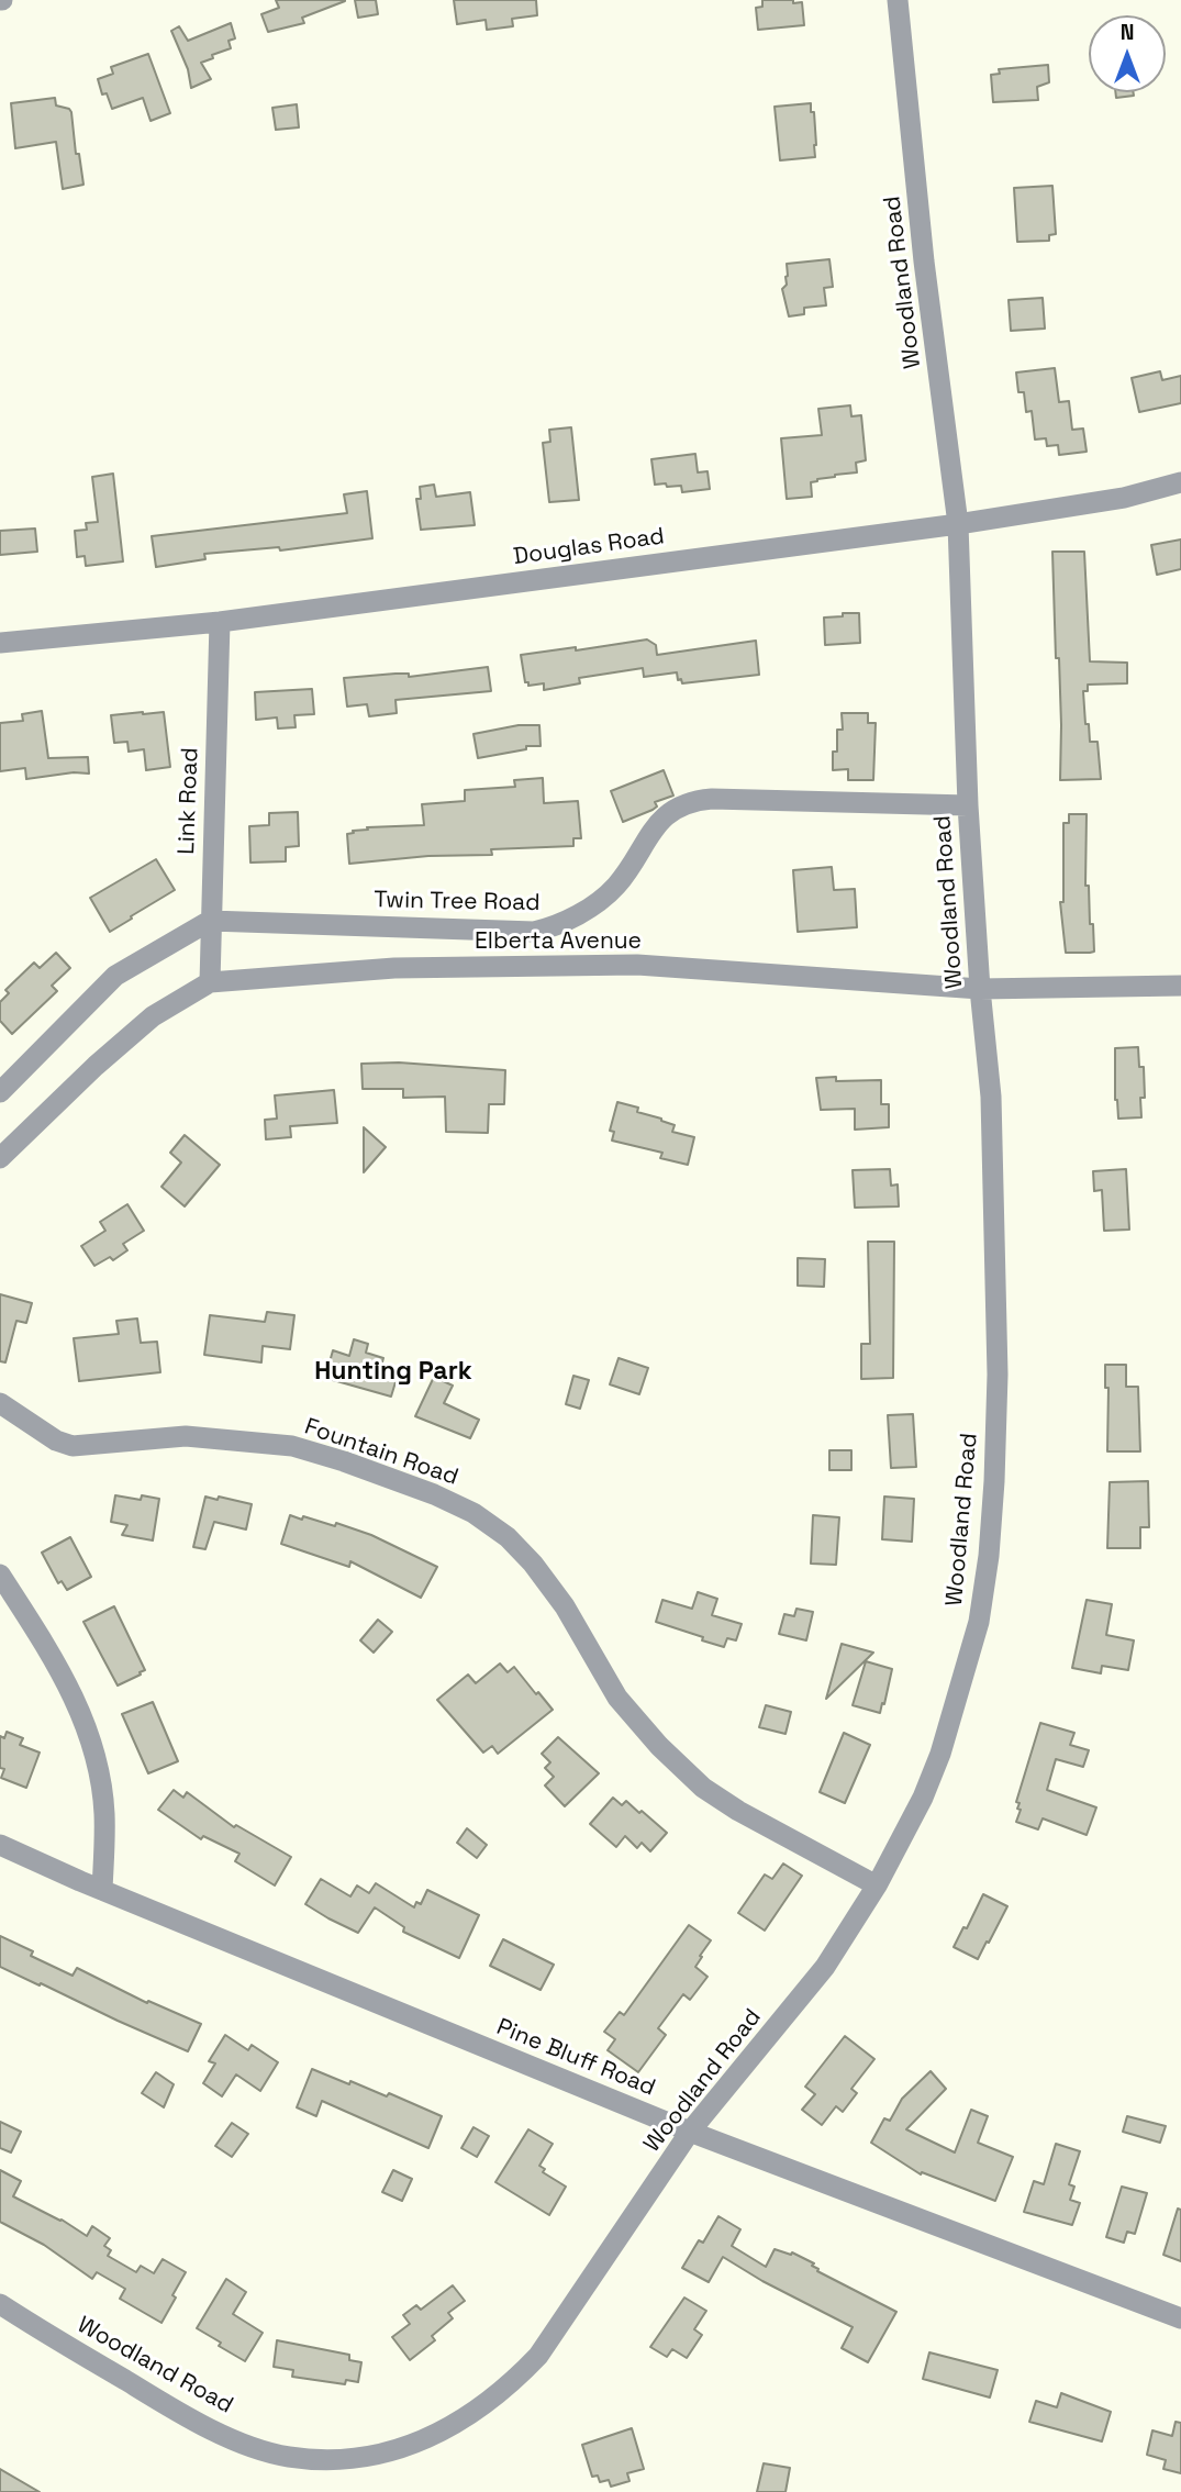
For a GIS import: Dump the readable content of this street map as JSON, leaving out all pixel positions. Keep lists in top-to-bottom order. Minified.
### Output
{"streets":{"street":["Woodland Road","Douglas Road","Link Road","Twin Tree Road","Elberta Avenue","Fountain Road","Pine Bluff Road"]},"crossings":[["Woodland Road","Douglas Road"],["Woodland Road","Twin Tree Road"],["Woodland Road","Elberta Avenue"],["Woodland Road","Fountain Road"],["Woodland Road","Pine Bluff Road"],["Douglas Road","Link Road"],["Link Road","Twin Tree Road"],["Link Road","Elberta Avenue"]],"districts":["Hunting Park"],"north":"top"}
